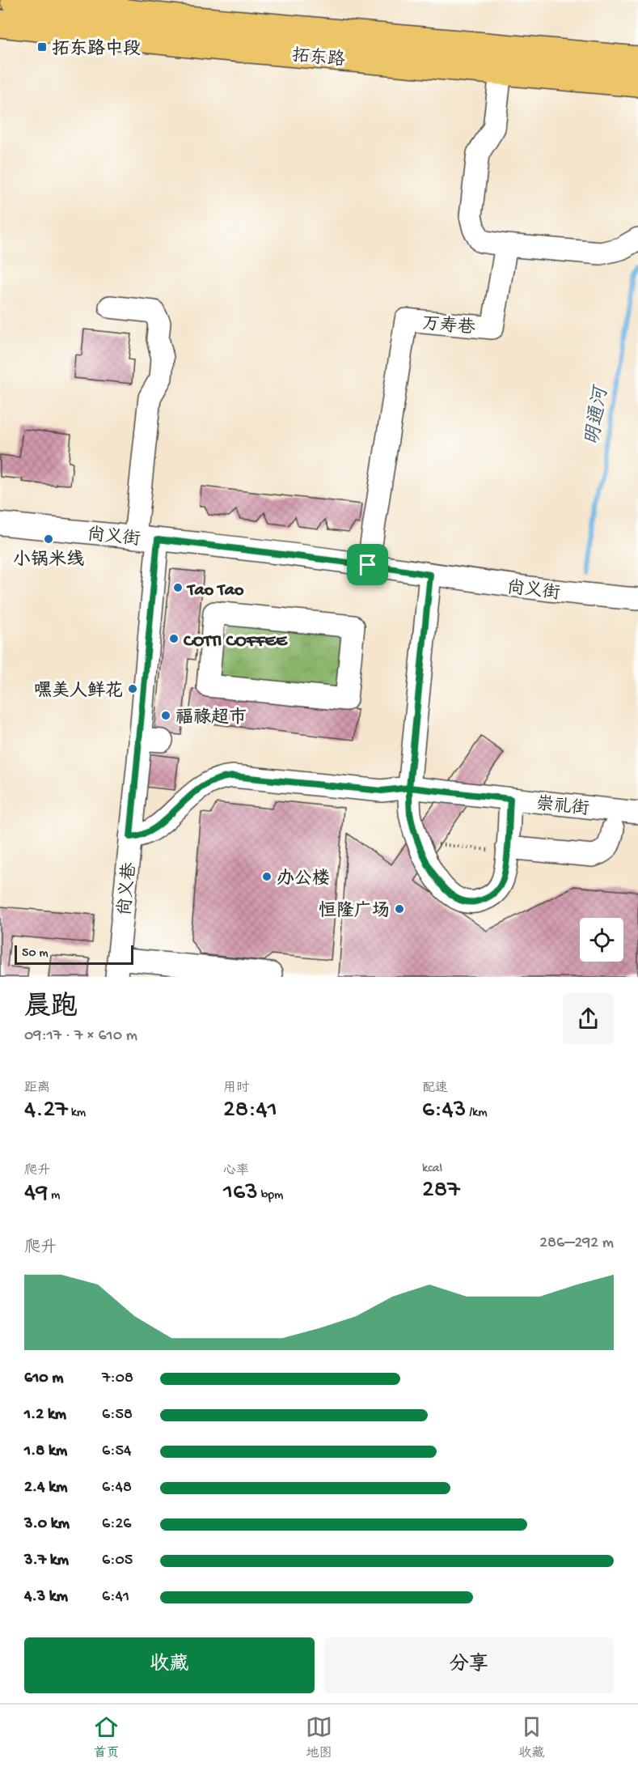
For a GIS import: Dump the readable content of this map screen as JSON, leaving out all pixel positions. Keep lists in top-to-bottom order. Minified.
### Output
{"streets":{"main road":["拓东路"],"street":["万寿巷","尚义街","崇礼街","尚义巷"]},"crossings":[["万寿巷","尚义街"],["尚义街","尚义巷"],["崇礼街","尚义巷"]],"water":["明通河"],"places":{"transit":["拓东路中段"],"other":["小锅米线","Tao Tao","COTTI COFFEE","嘿美人鲜花","福禄超市","办公楼","恒隆广场"]},"scale_bar":"50 m","page":{"scale":"50 m","heading":["晨跑","09:17 · 7 × 610 m"],"stats":[["距离","4.27 km"],["用时","28:41"],["配速","6:43 /km"],["爬升","49 m"],["心率","163 bpm"],["kcal","287"]],"chart":["爬升","286–292 m"],"list":[{"name":"610 m","note":"7:08"},{"name":"1.2 km","note":"6:58"},{"name":"1.8 km","note":"6:54"},{"name":"2.4 km","note":"6:48"},{"name":"3.0 km","note":"6:26"},{"name":"3.7 km","note":"6:05"},{"name":"4.3 km","note":"6:41"}],"buttons":["收藏","分享"],"tabs":["首页","地图","收藏"]}}
